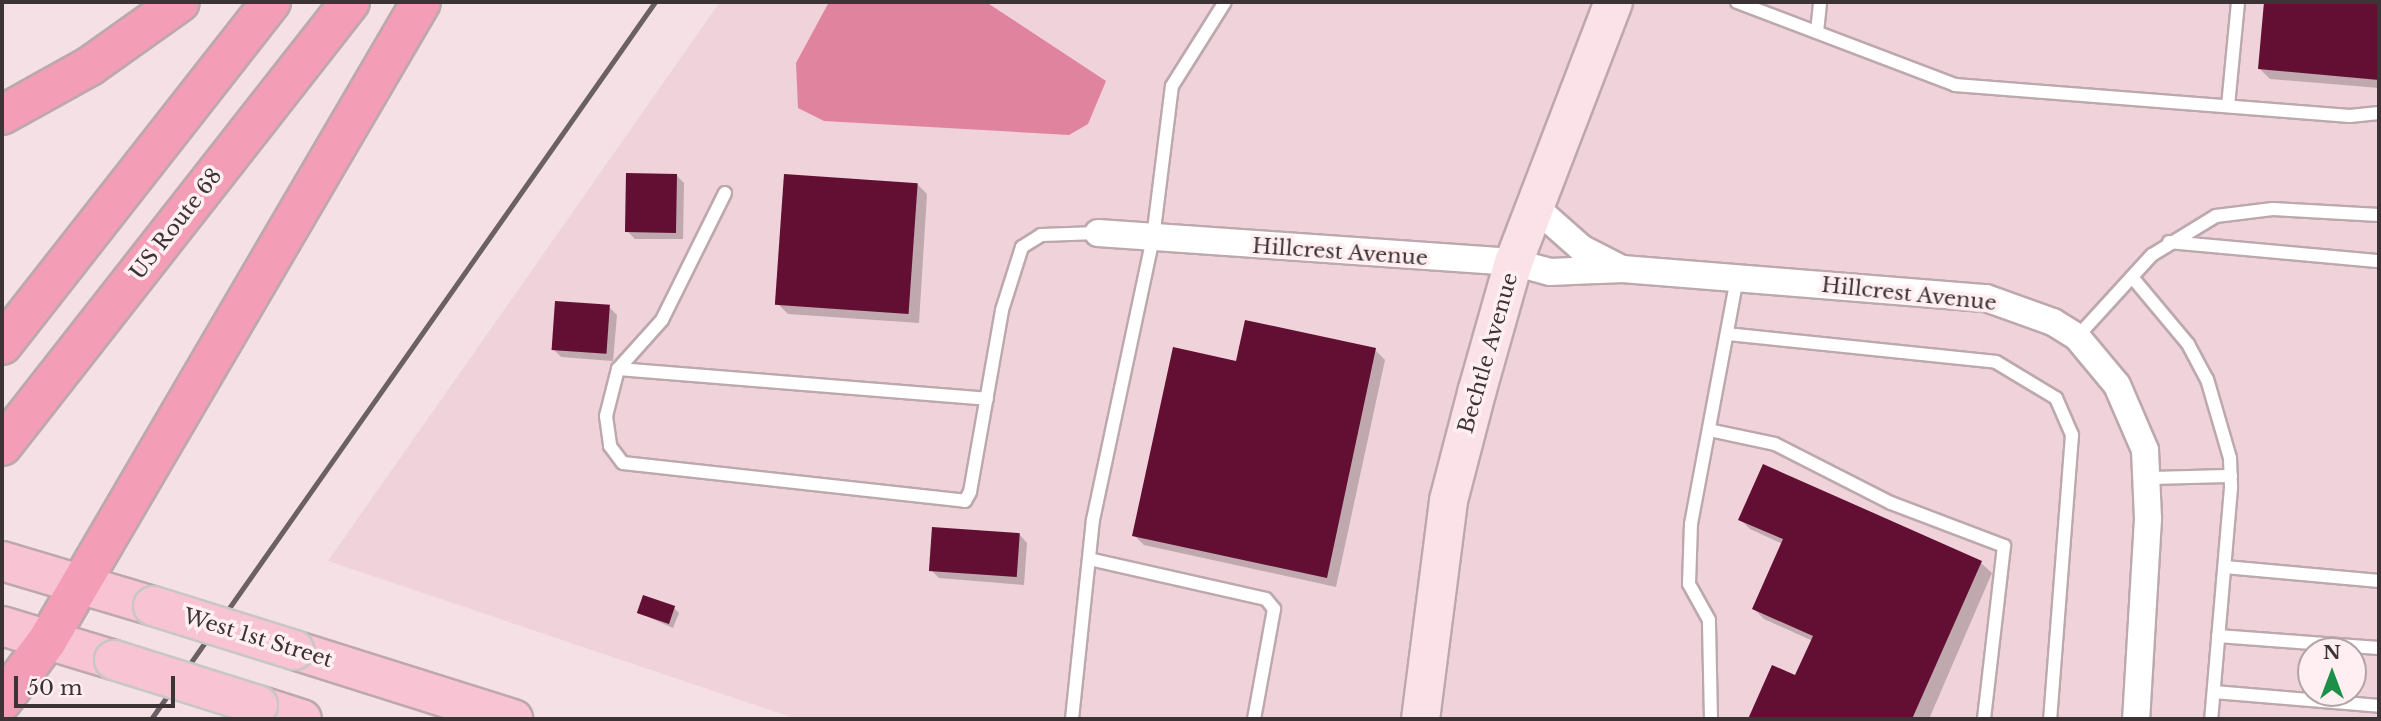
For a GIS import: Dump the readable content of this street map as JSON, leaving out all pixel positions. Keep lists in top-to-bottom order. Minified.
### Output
{"streets":{"highway":["US Route 68"],"main road":["West 1st Street"],"street":["Hillcrest Avenue","Bechtle Avenue"]},"crossings":[["Hillcrest Avenue","Bechtle Avenue"]],"scale_bar":"50 m","north":"top"}
